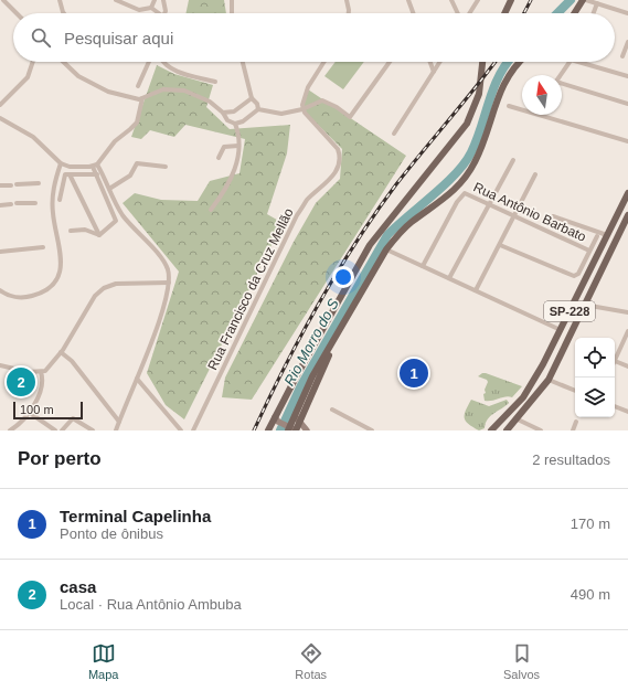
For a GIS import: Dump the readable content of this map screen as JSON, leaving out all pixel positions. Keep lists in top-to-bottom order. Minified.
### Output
{"streets":{"main road":["SP-228"],"street":["Rua Antônio Barbato","Rua Francisco da Cruz Mellão"]},"water":["Rio Morro do S"],"scale_bar":"100 m","north":"top","page":{"search":"Pesquisar aqui","pins":["1","2"],"scale":"100 m","heading":["Por perto","2 resultados"],"list":[{"mark":"1","name":"Terminal Capelinha","note":"Ponto de ônibus","value":"170 m"},{"mark":"2","name":"casa","note":"Local · Rua Antônio Ambuba","value":"490 m"}],"nav":["Mapa","Rotas","Salvos"]}}
